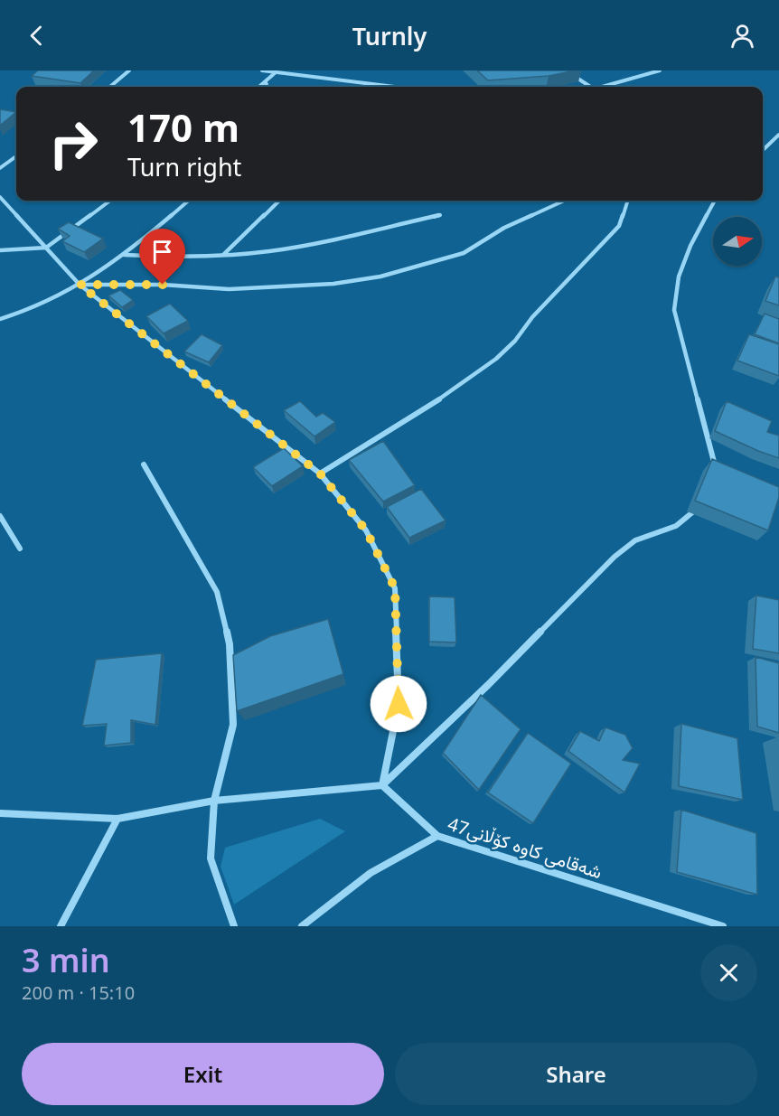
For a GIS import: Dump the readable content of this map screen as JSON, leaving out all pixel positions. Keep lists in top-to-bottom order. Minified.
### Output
{"streets":{"street":["شەقامی کاوە کۆڵانی47"]},"north":"right","page":{"header":"Turnly","turn":["170 m","Turn right"],"heading":["3 min","200 m · 15:10"],"buttons":["Exit","Share"]}}
